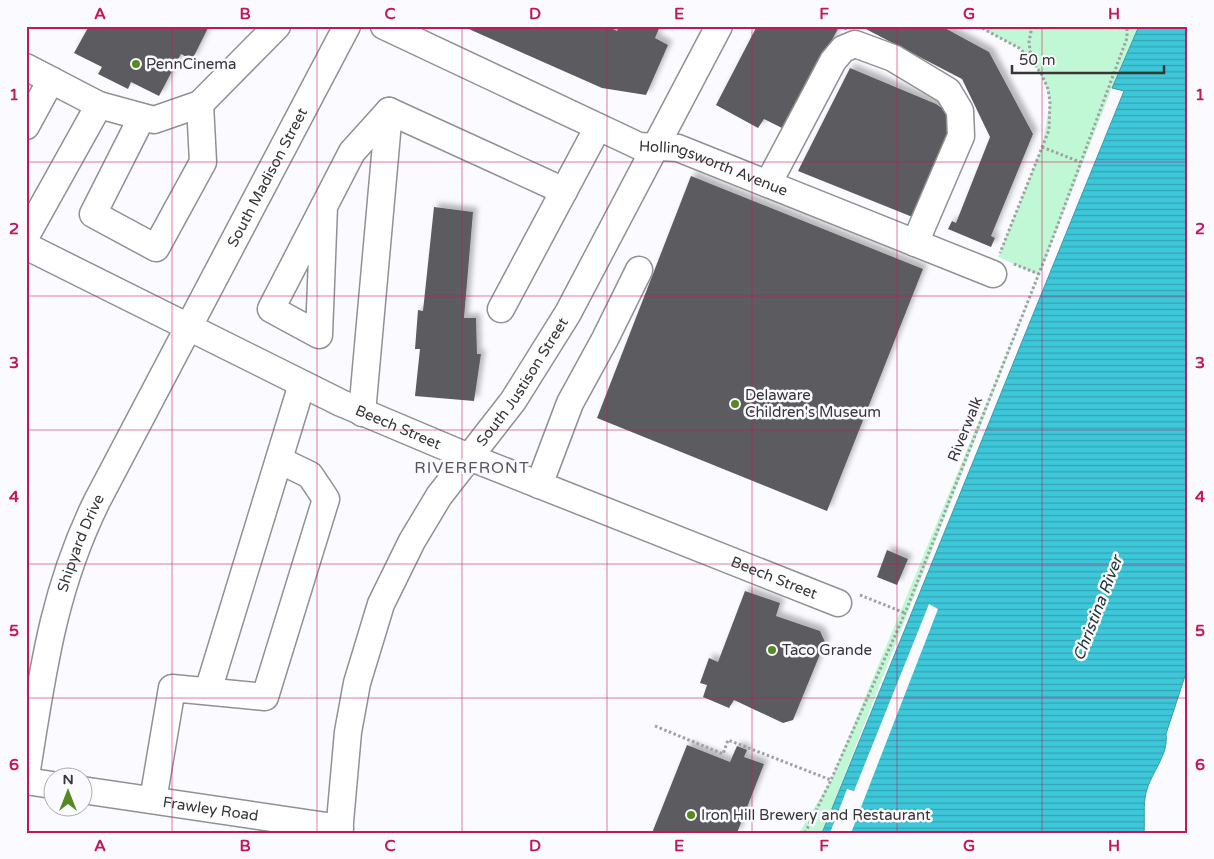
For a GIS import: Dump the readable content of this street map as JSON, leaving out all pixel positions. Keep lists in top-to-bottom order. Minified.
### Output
{"streets":{"street":["Hollingsworth Avenue","South Madison Street","South Justison Street","Beech Street","Shipyard Drive","Frawley Road"],"path":["Riverwalk"]},"crossings":[["Hollingsworth Avenue","South Justison Street"],["South Madison Street","Beech Street"],["South Madison Street","Shipyard Drive"],["South Justison Street","Beech Street"],["South Justison Street","Frawley Road"],["Beech Street","Shipyard Drive"]],"districts":["RIVERFRONT"],"water":["Christina River"],"places":["PennCinema","Delaware Children's Museum","Taco Grande","Iron Hill Brewery and Restaurant"],"scale_bar":"50 m","north":"top","grid":{"columns":["A","B","C","D","E","F","G","H"],"rows":["1","2","3","4","5","6"]}}
